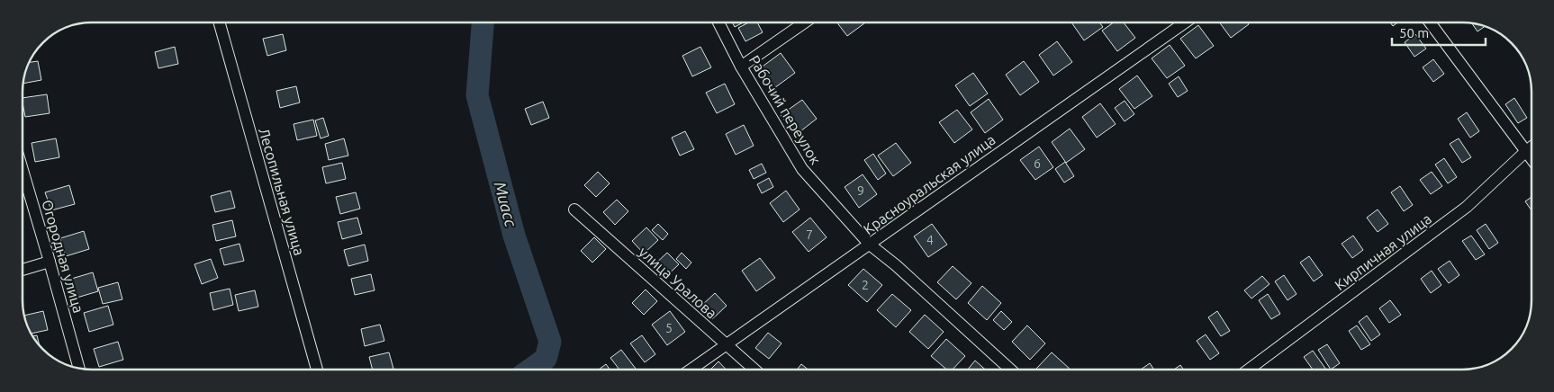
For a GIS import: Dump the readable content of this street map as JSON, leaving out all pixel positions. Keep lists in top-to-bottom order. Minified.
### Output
{"streets":{"street":["Рабочий переулок","Красноуральская улица","Лесопильная улица","Кирпичная улица","Огородная улица","улица Уралова"]},"crossings":[["Рабочий переулок","Красноуральская улица"],["Красноуральская улица","улица Уралова"]],"water":["Миасс"],"house_numbers":["6","9","7","4","2","5"],"scale_bar":"50 m"}
